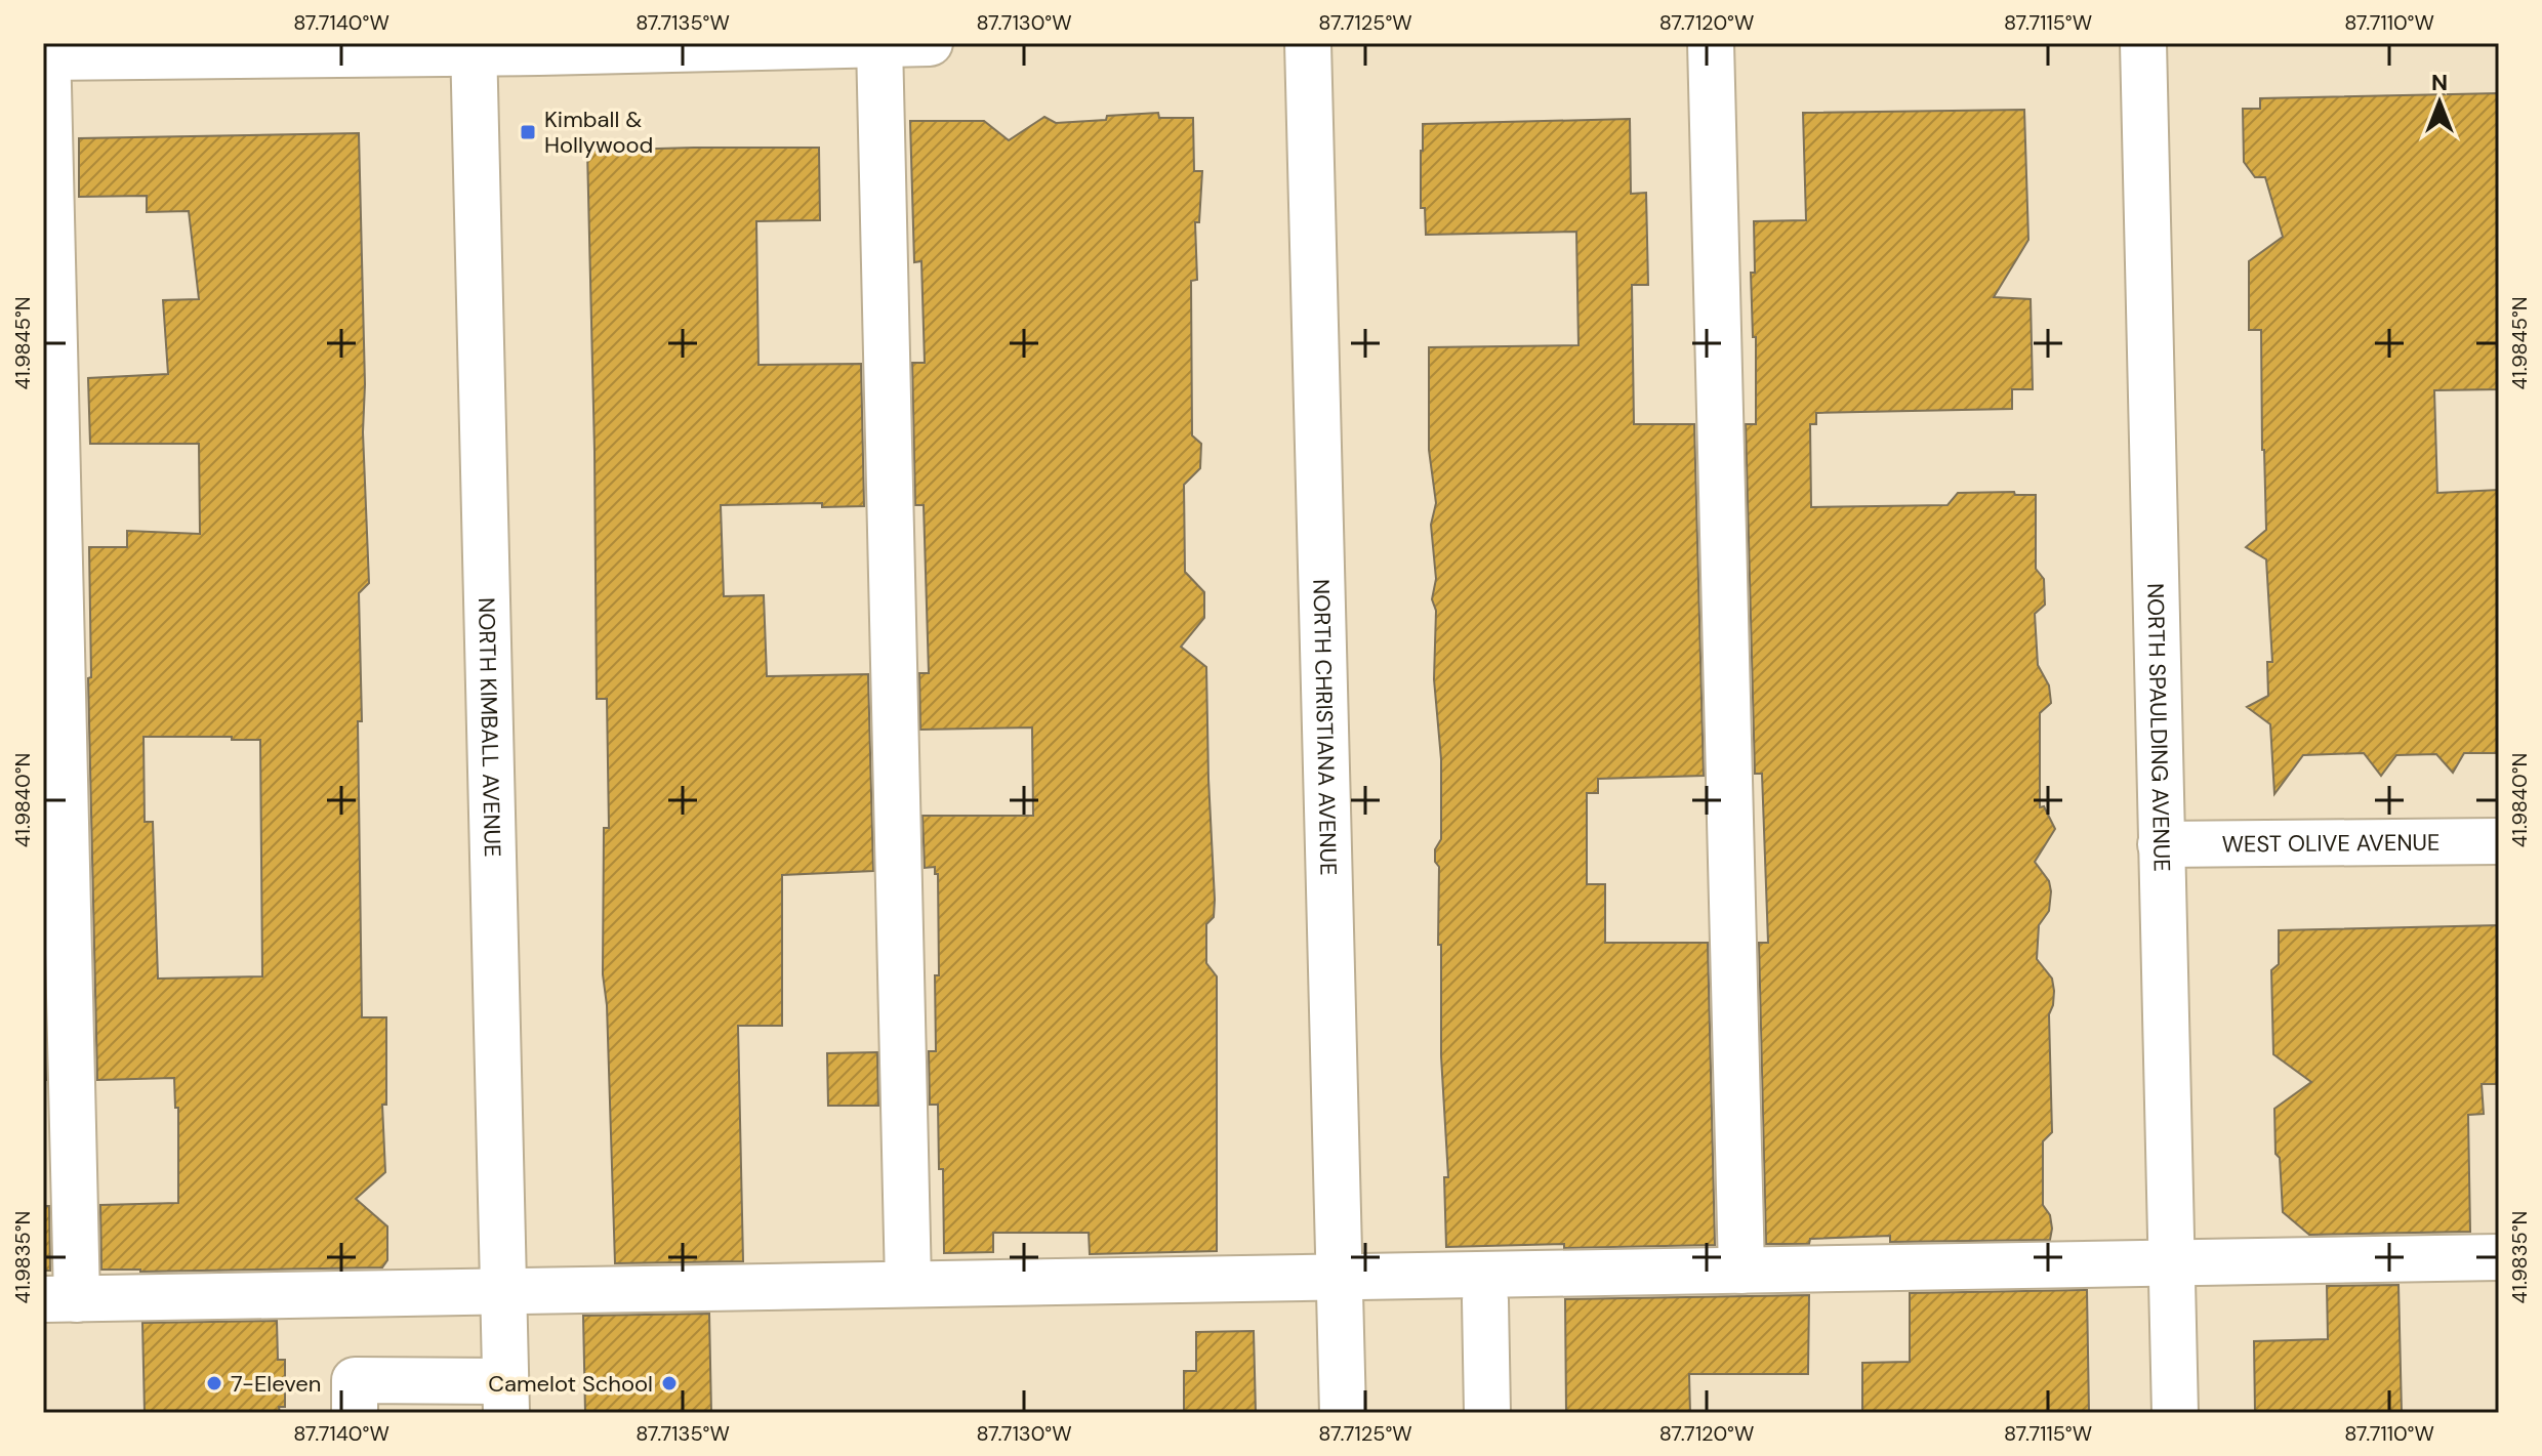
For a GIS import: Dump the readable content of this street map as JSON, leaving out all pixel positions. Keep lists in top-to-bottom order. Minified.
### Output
{"streets":{"street":["NORTH KIMBALL AVENUE","NORTH CHRISTIANA AVENUE","NORTH SPAULDING AVENUE","WEST OLIVE AVENUE"]},"crossings":[["NORTH SPAULDING AVENUE","WEST OLIVE AVENUE"]],"places":{"transit":["Kimball & Hollywood"],"other":["7-Eleven","Camelot School"]},"north":"top","coordinates":["87.7140°W","87.7135°W","87.7130°W","87.7125°W","87.7120°W","87.7115°W","87.7110°W","41.9845°N","41.9840°N","41.9835°N"]}
